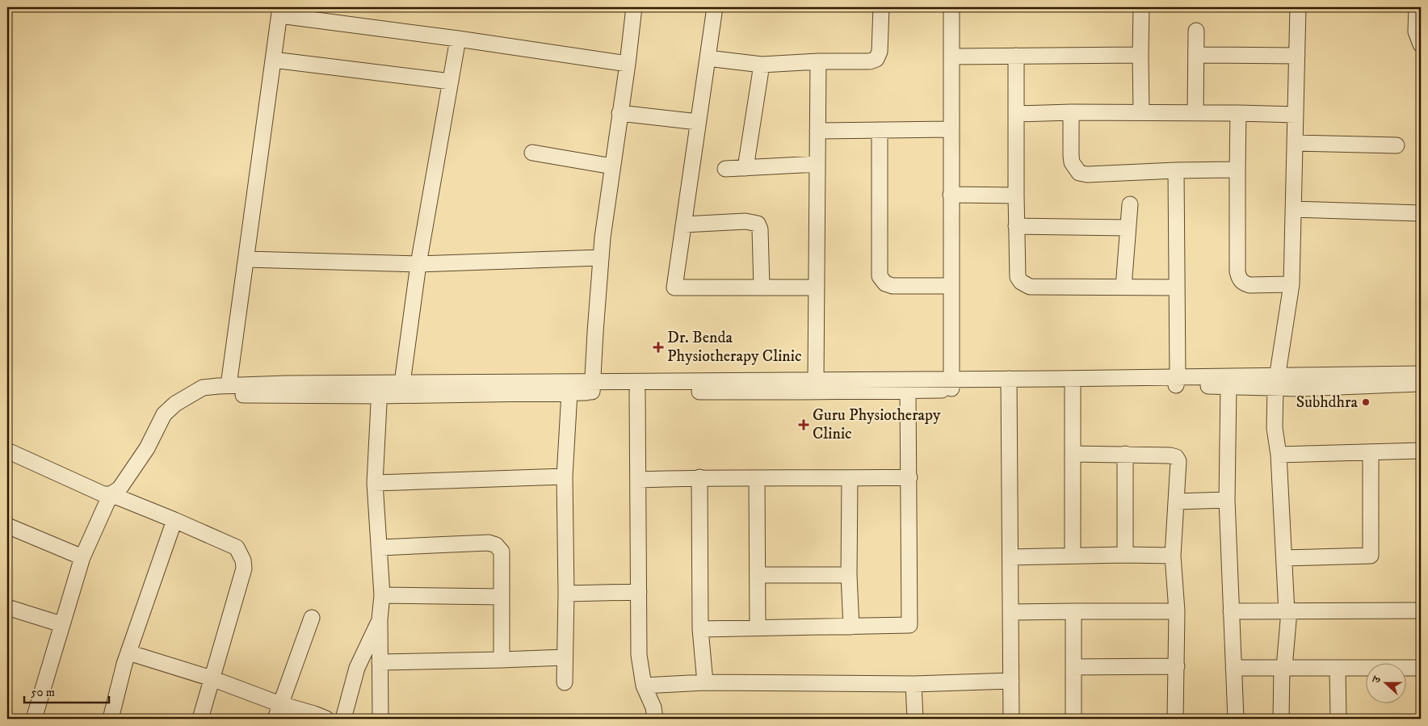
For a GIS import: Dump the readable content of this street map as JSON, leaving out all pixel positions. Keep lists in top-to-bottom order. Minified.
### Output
{"places":{"health":["Dr. Benda Physiotherapy Clinic","Guru Physiotherapy Clinic"],"other":["Subhdhra"]},"scale_bar":"50 m","north":"left"}
